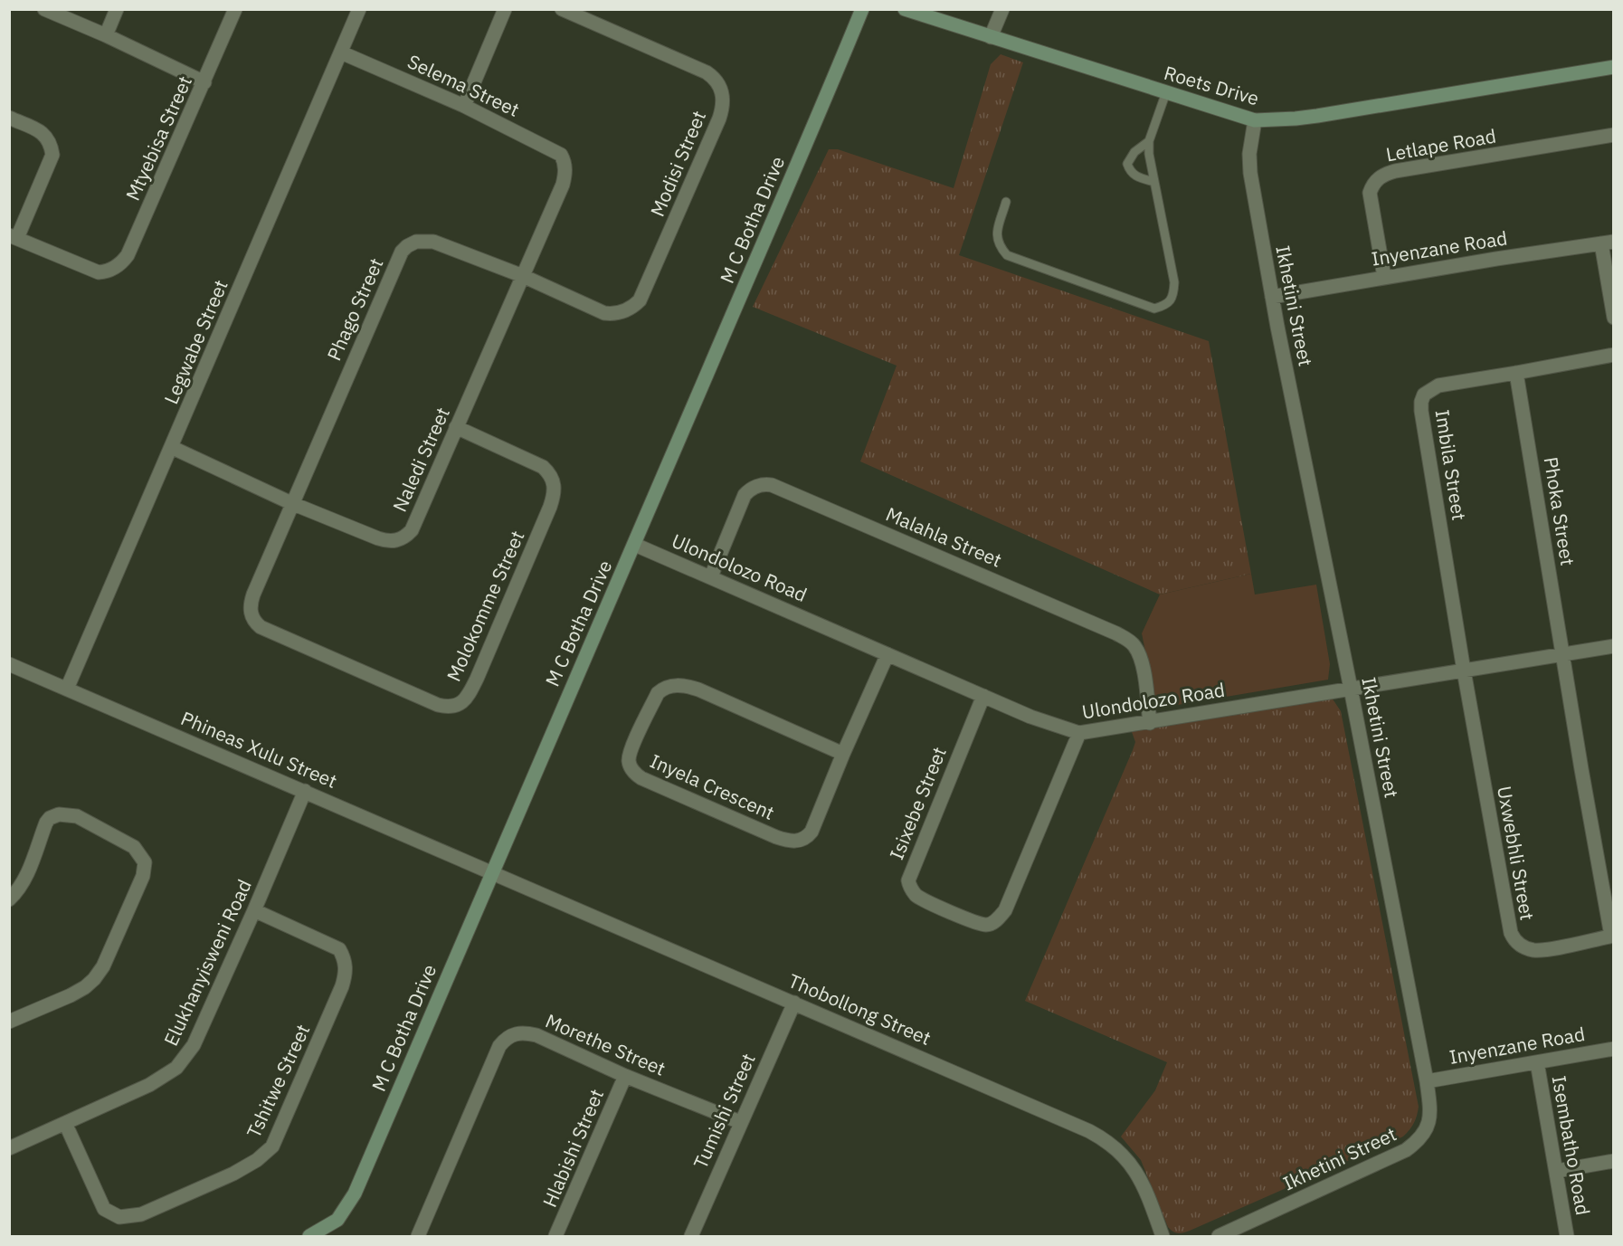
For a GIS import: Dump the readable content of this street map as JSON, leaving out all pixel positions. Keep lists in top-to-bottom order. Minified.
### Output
{"streets":{"street":["Selema Street","Roets Drive","Mtyebisa Street","Letlape Road","Modisi Street","M C Botha Drive","Inyenzane Road","Ikhetini Street","Phago Street","Legwabe Street","Naledi Street","Imbila Street","Phoka Street","Malahla Street","Ulondolozo Road","Molokomme Street","Phineas Xulu Street","Inyela Crescent","Isixebe Street","Uxwebhli Street","Elukhanyisweni Road","Thobollong Street","Morethe Street","Tshitwe Street","Tumishi Street","Isembatho Road","Hlabishi Street"]},"crossings":[["Selema Street","Legwabe Street"],["Selema Street","Naledi Street"],["Roets Drive","Ikhetini Street"],["Letlape Road","Inyenzane Road"],["Modisi Street","Phago Street"],["Modisi Street","Naledi Street"],["M C Botha Drive","Ulondolozo Road"],["M C Botha Drive","Phineas Xulu Street"],["M C Botha Drive","Thobollong Street"],["Inyenzane Road","Ikhetini Street"],["Inyenzane Road","Isembatho Road"],["Ikhetini Street","Ulondolozo Road"],["Phago Street","Naledi Street"],["Phago Street","Molokomme Street"],["Legwabe Street","Naledi Street"],["Legwabe Street","Phineas Xulu Street"],["Naledi Street","Molokomme Street"],["Imbila Street","Phoka Street"],["Imbila Street","Ulondolozo Road"],["Imbila Street","Uxwebhli Street"],["Phoka Street","Ulondolozo Road"],["Phoka Street","Uxwebhli Street"],["Malahla Street","Ulondolozo Road"],["Ulondolozo Road","Inyela Crescent"],["Ulondolozo Road","Isixebe Street"],["Ulondolozo Road","Uxwebhli Street"],["Phineas Xulu Street","Elukhanyisweni Road"],["Phineas Xulu Street","Thobollong Street"],["Elukhanyisweni Road","Tshitwe Street"],["Thobollong Street","Tumishi Street"],["Morethe Street","Tumishi Street"],["Morethe Street","Hlabishi Street"]]}
